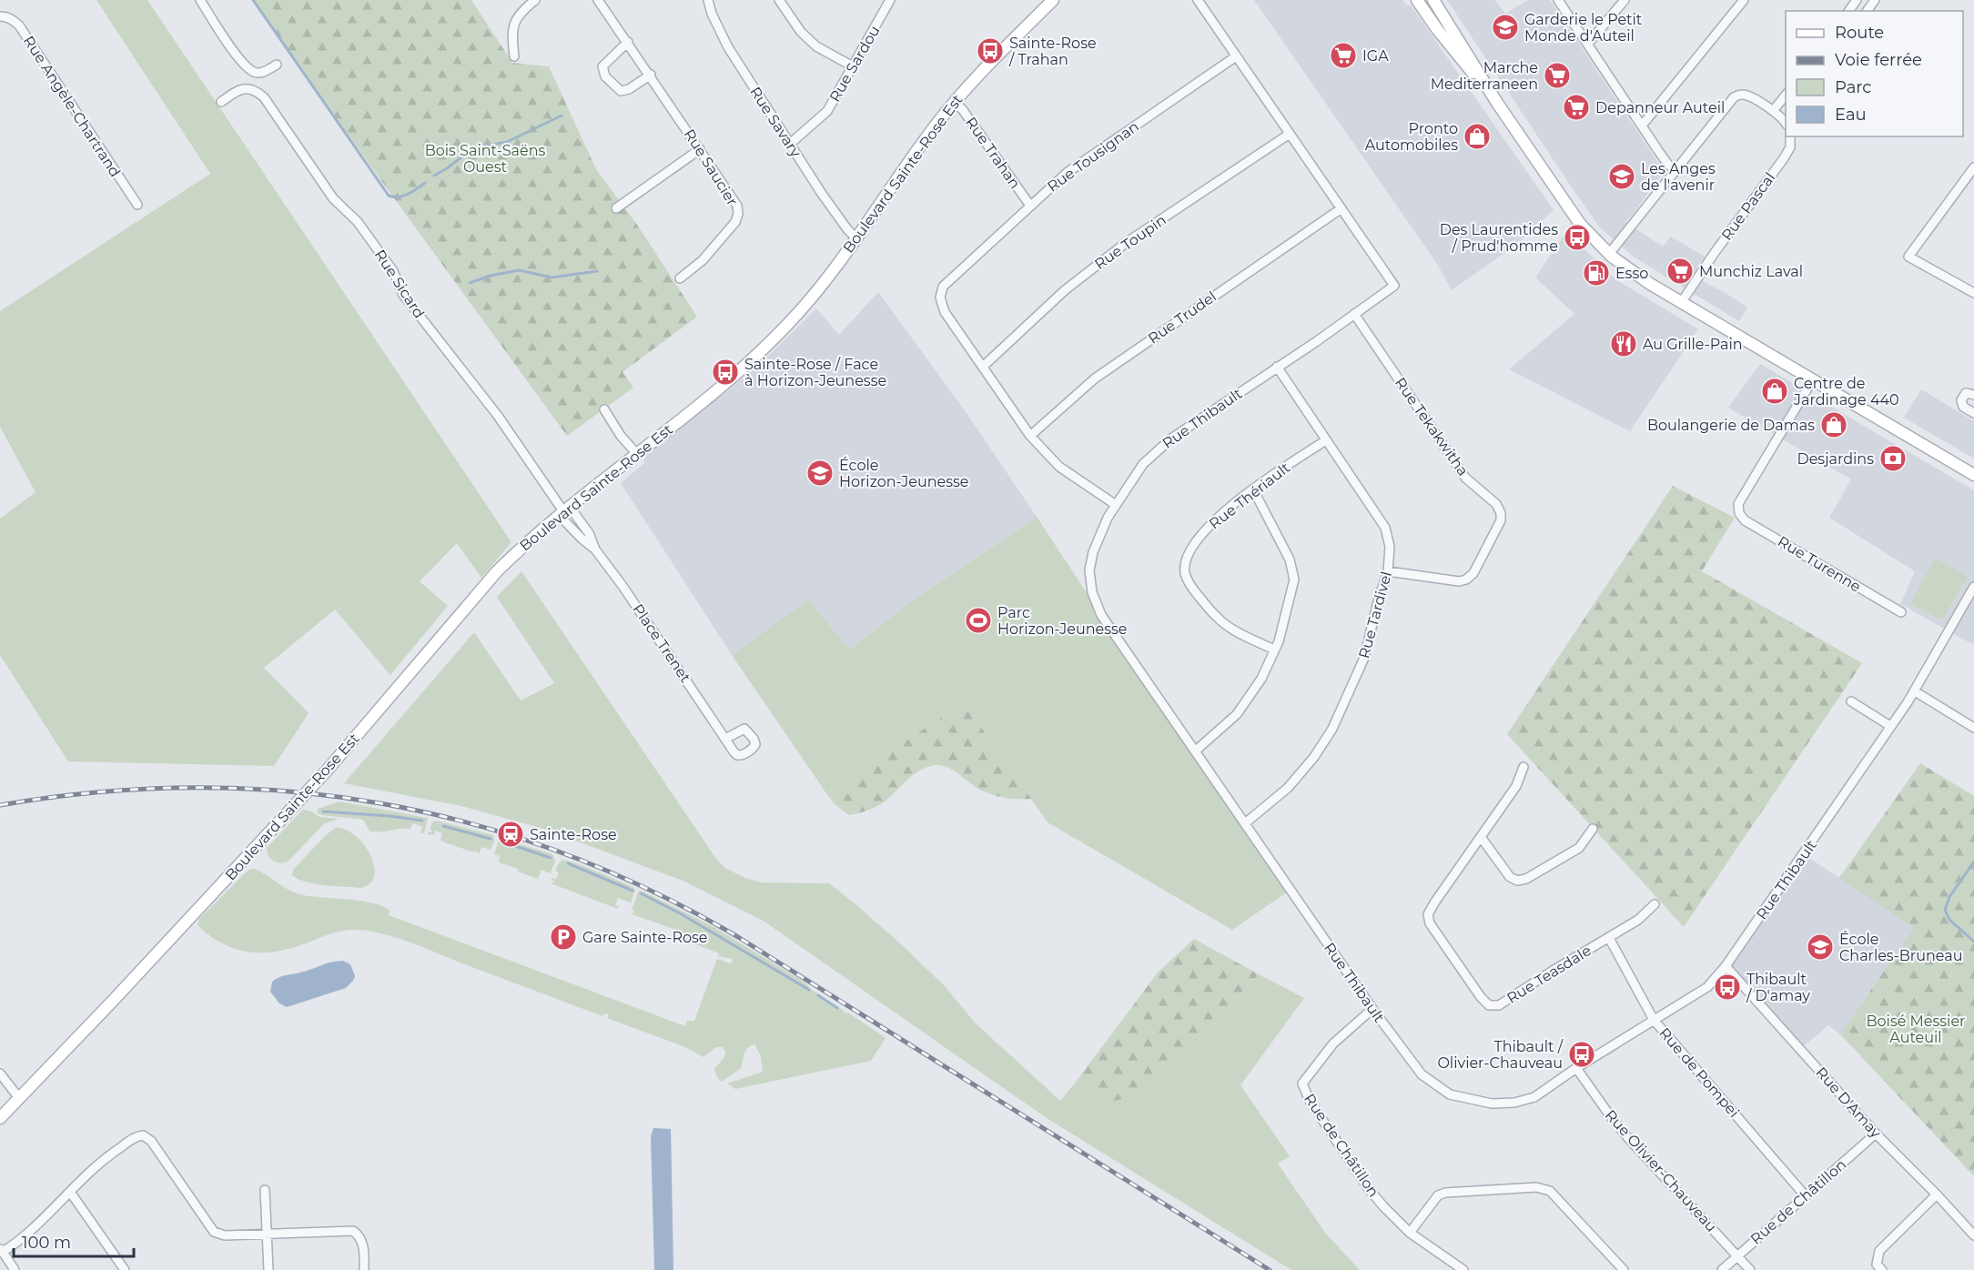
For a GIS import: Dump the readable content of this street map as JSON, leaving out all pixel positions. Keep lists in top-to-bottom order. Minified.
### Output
{"streets":{"street":["Rue Sardou","Rue Angèle-Chartrand","Rue Savary","Rue Trahan","Rue Tousignan","Rue Saucier","Boulevard Sainte-Rose Est","Rue Pascal","Rue Toupin","Rue Sicard","Rue Trudel","Rue Thibault","Rue Tekakwitha","Rue Thériault","Rue Turenne","Rue Tardivel","Place Trenet","Rue Teasdale","Rue de Pompei","Rue D'Amay","Rue de Châtillon","Rue Olivier-Chauveau"]},"crossings":[["Rue Sardou","Rue Savary"],["Rue Savary","Boulevard Sainte-Rose Est"],["Rue Trahan","Rue Tousignan"],["Rue Trahan","Boulevard Sainte-Rose Est"],["Rue Tousignan","Rue Toupin"],["Rue Tousignan","Rue Trudel"],["Rue Tousignan","Rue Thibault"],["Boulevard Sainte-Rose Est","Rue Sicard"],["Boulevard Sainte-Rose Est","Place Trenet"],["Rue Sicard","Place Trenet"],["Rue Trudel","Rue Thibault"],["Rue Thibault","Rue Tekakwitha"],["Rue Thibault","Rue Tardivel"],["Rue Thibault","Rue de Pompei"],["Rue Thibault","Rue D'Amay"],["Rue Thibault","Rue de Châtillon"],["Rue Thibault","Rue Olivier-Chauveau"],["Rue Tekakwitha","Rue Tardivel"],["Rue Thériault","Rue Tardivel"],["Rue Teasdale","Rue de Pompei"],["Rue de Pompei","Rue de Châtillon"],["Rue D'Amay","Rue de Châtillon"],["Rue de Châtillon","Rue Olivier-Chauveau"]],"parks":["Bois Saint-Saëns Ouest","Boisé Messier Auteuil"],"places":{"school or university":["Garderie le Petit Monde d'Auteil","Les Anges de l'avenir","École Horizon-Jeunesse","École Charles-Bruneau"],"bus stop":["Sainte-Rose / Trahan","Des Laurentides / Prud'homme","Sainte-Rose / Face à Horizon-Jeunesse","Thibault / D'amay","Thibault / Olivier-Chauveau"],"supermarket":["IGA","Marche Mediterraneen","Depanneur Auteil","Munchiz Laval"],"shop":["Pronto Automobiles","Centre de Jardinage 440","Boulangerie de Damas"],"fuel station":["Esso"],"restaurant":["Au Grille-Pain"],"bank":["Desjardins"],"sports":["Parc Horizon-Jeunesse"],"station":["Sainte-Rose"],"parking":["Gare Sainte-Rose"]},"legend":["Route","Voie ferrée","Parc","Eau"],"scale_bar":"100 m"}
